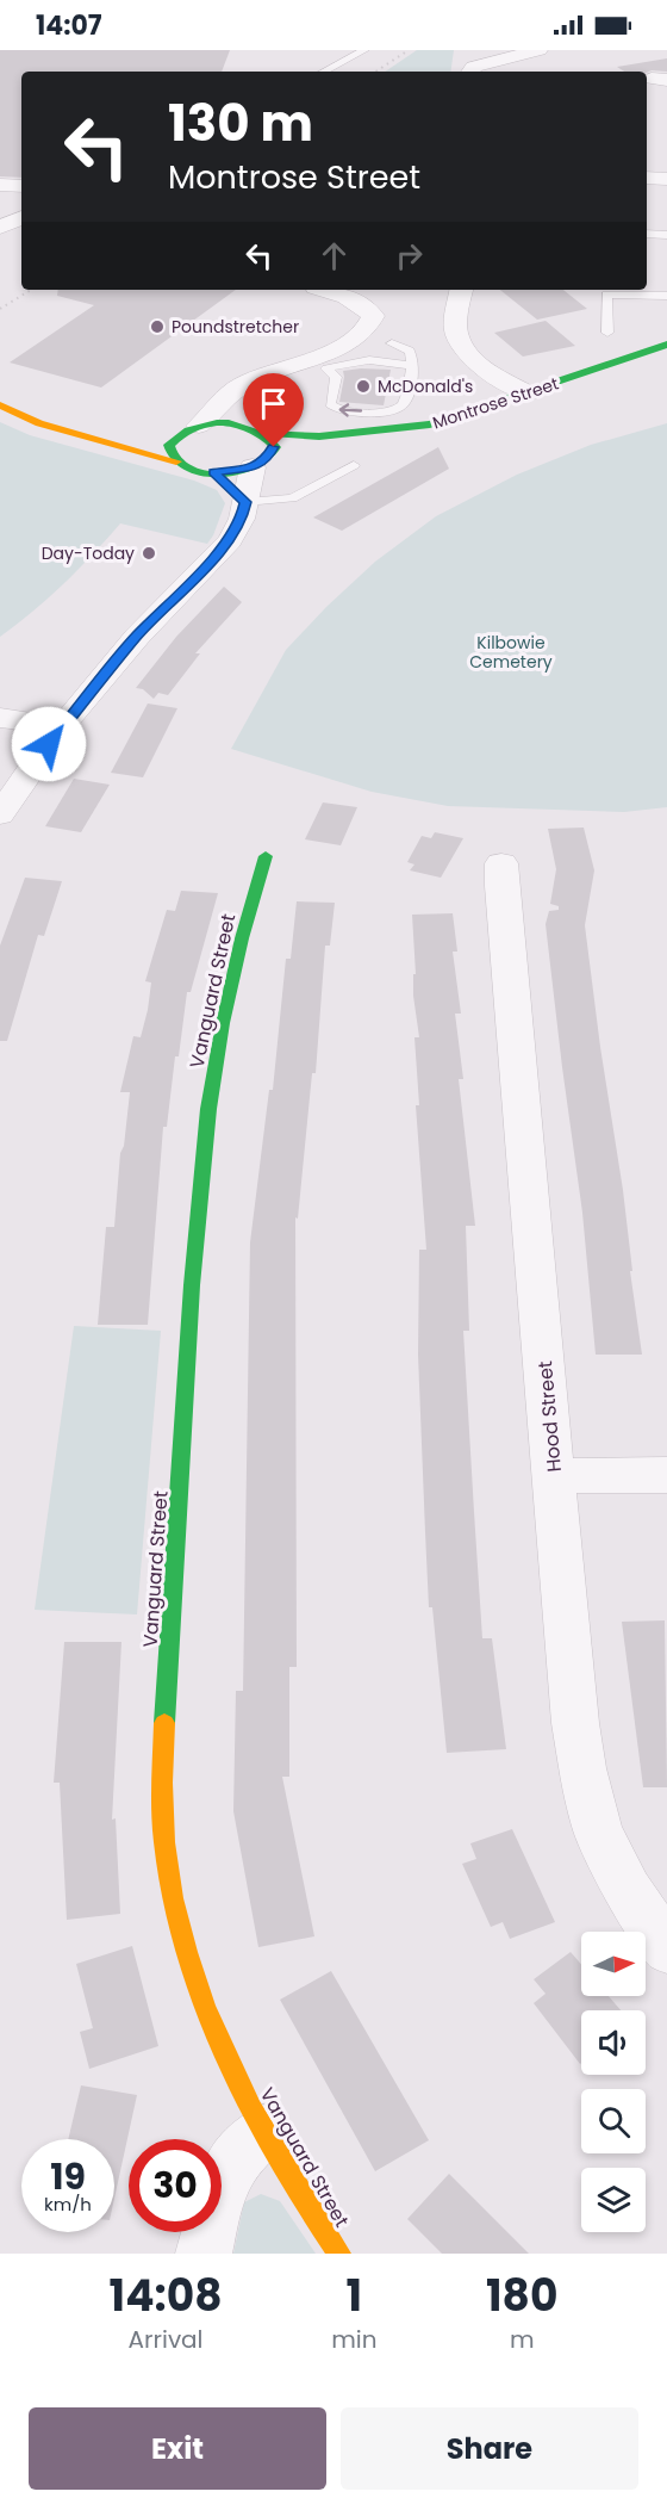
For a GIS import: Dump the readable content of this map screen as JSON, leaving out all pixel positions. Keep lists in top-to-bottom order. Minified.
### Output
{"streets":{"street":["Montrose Street","Vanguard Street","Hood Street"]},"parks":["Kilbowie Cemetery"],"places":["Poundstretcher","McDonald's","Day-Today"],"north":"right","page":{"status":"14:07","turn":["130 m","Montrose Street"],"speed":"19 km/h","limit":"30","eta":["14:08","Arrival","1","min","180","m"],"buttons":["Exit","Share"]}}
